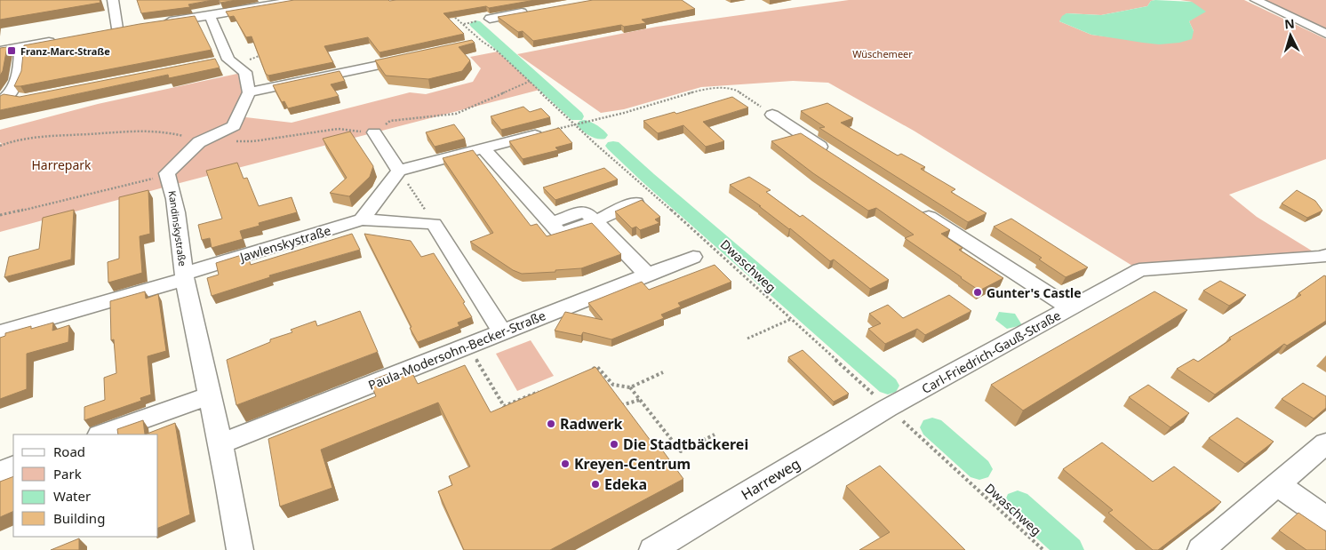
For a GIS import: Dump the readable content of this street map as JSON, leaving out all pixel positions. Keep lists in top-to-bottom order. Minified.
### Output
{"streets":{"street":["Kandinskystraße","Jawlenskystraße","Paula-Modersohn-Becker-Straße","Carl-Friedrich-Gauß-Straße","Harreweg"],"path":["Dwaschweg"]},"crossings":[["Kandinskystraße","Jawlenskystraße"],["Kandinskystraße","Paula-Modersohn-Becker-Straße"],["Dwaschweg","Carl-Friedrich-Gauß-Straße"],["Dwaschweg","Harreweg"],["Carl-Friedrich-Gauß-Straße","Harreweg"]],"parks":["Wüschemeer","Harrepark"],"places":{"transit":["Franz-Marc-Straße"],"other":["Gunter's Castle","Radwerk","Die Stadtbäckerei","Kreyen-Centrum","Edeka"]},"legend":["Road","Park","Water","Building"],"north":"top"}
